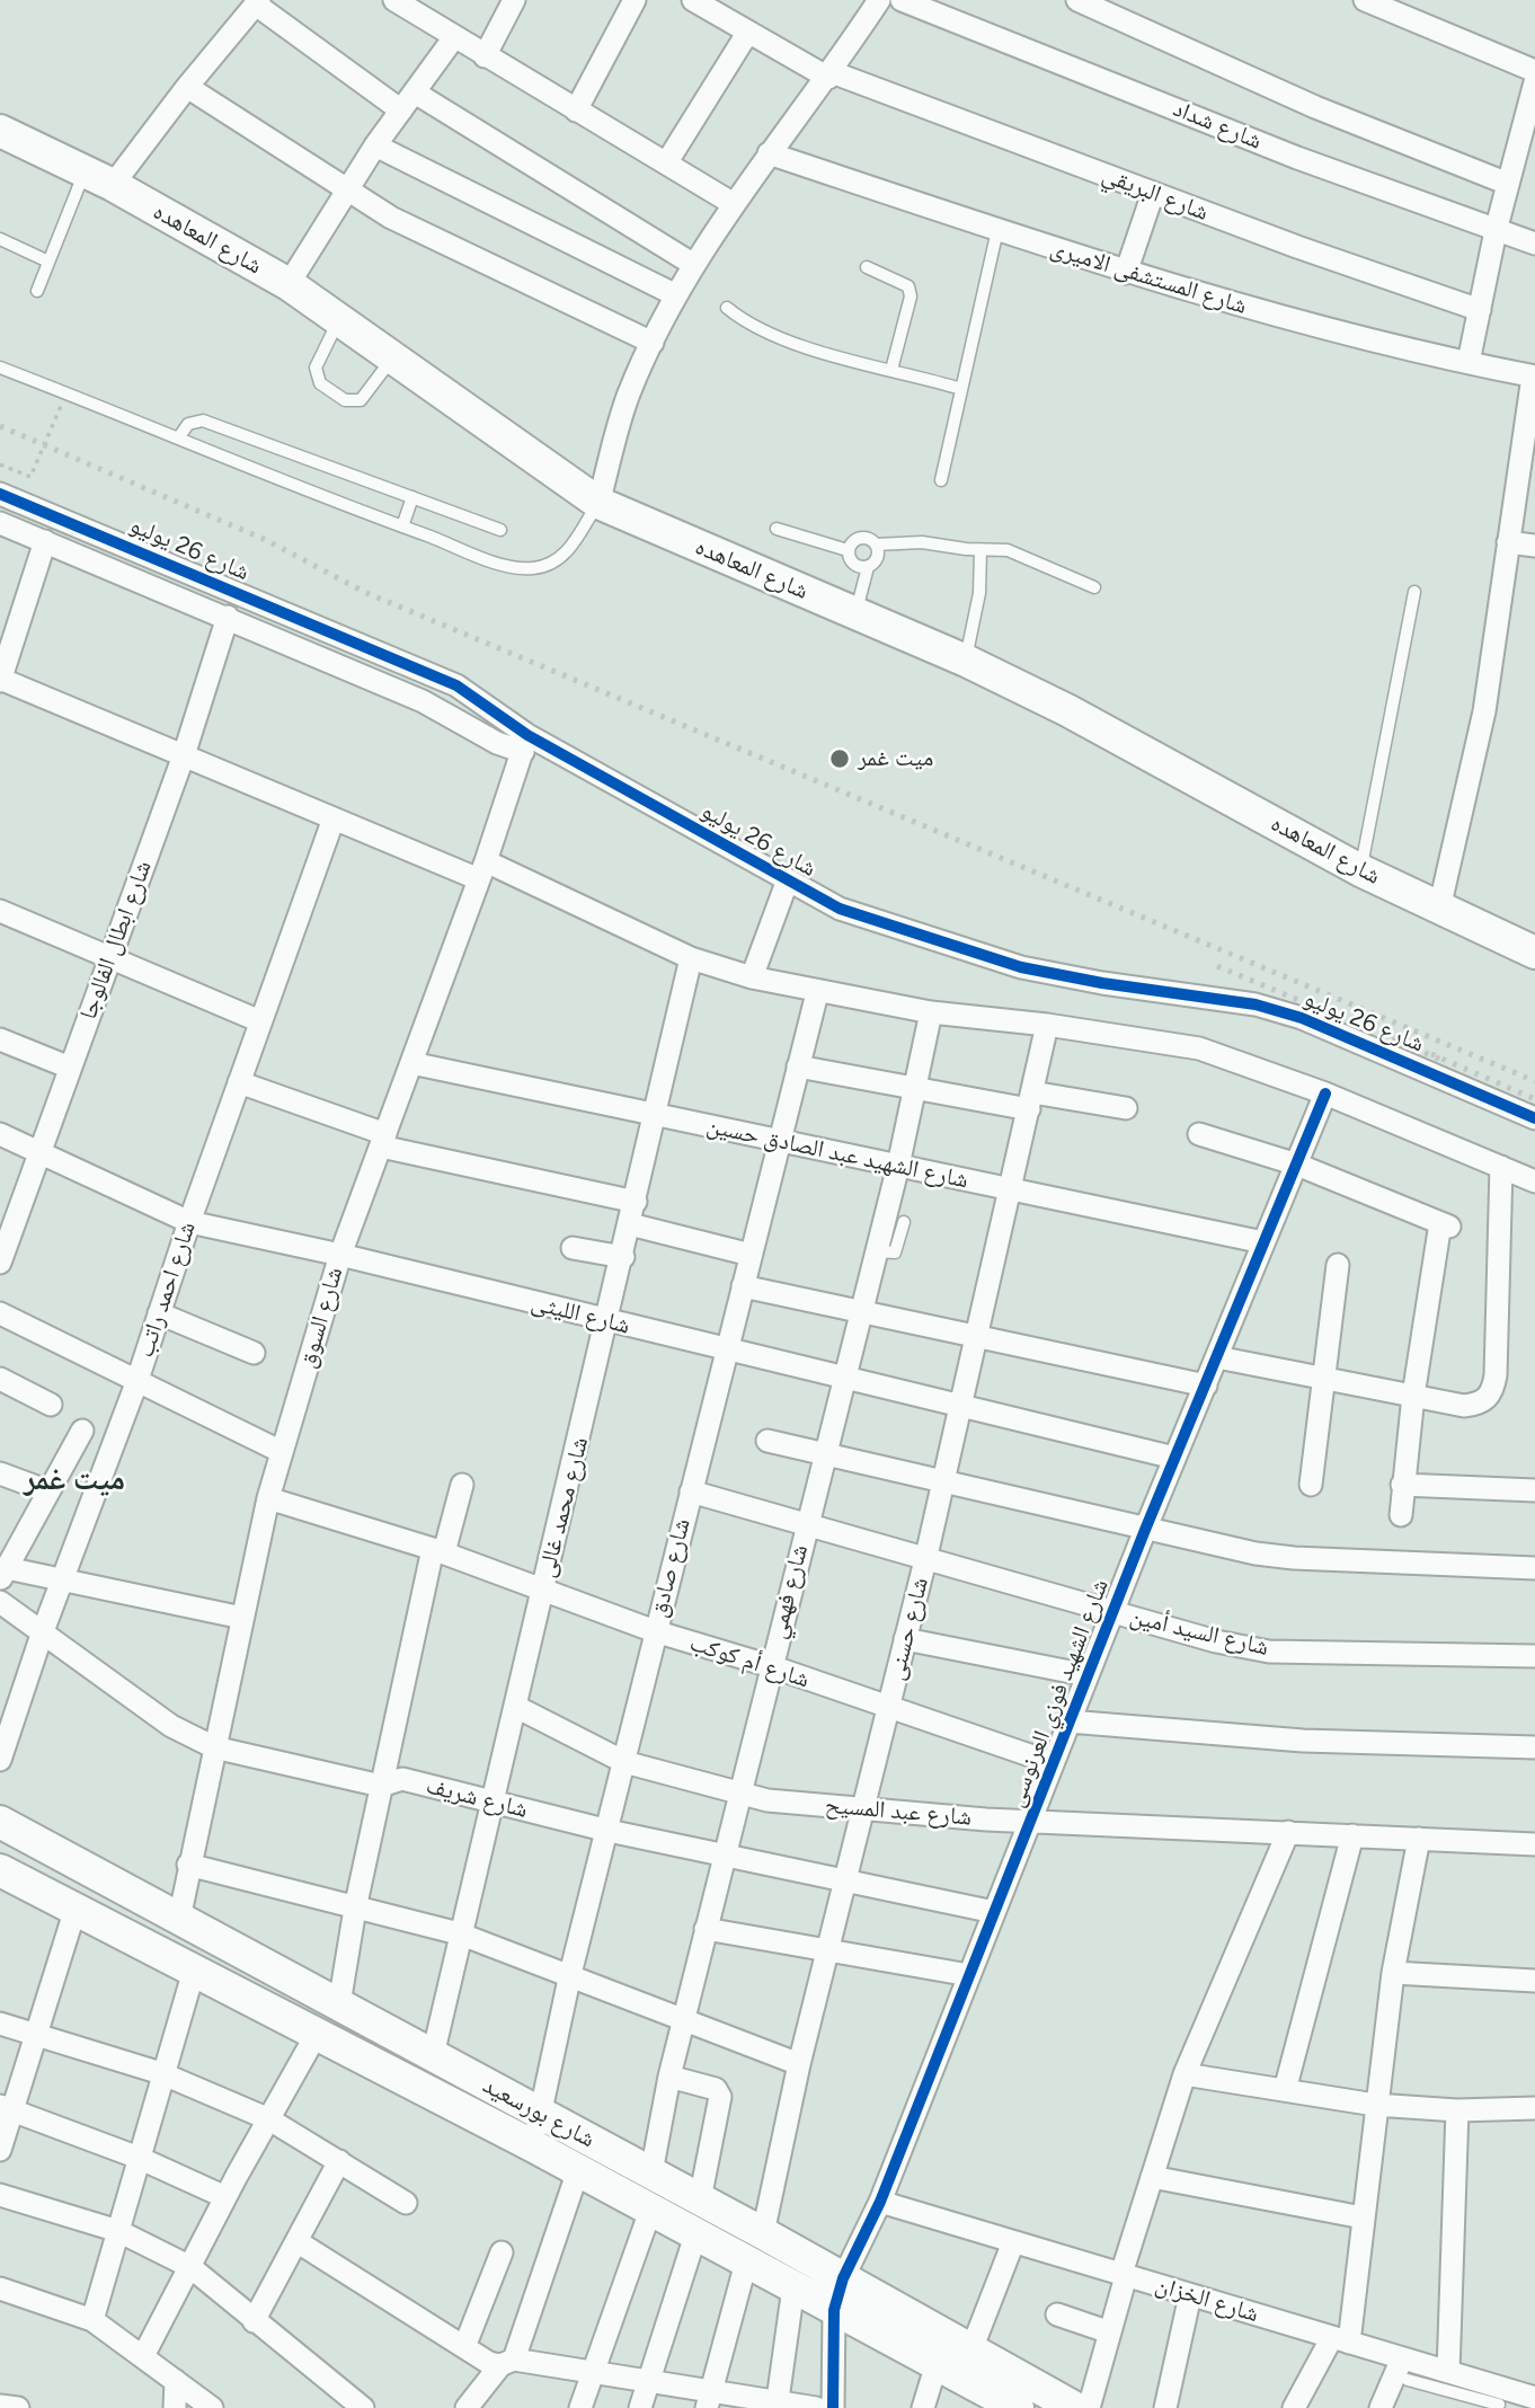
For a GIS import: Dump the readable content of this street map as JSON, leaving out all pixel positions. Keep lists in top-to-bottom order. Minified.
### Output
{"streets":{"street":["شارع شداد","شارع البريقي","شارع المعاهده","شارع المستشفى الاميرى","شارع 26 يوليو","شارع ابطال الفالوجا","شارع الشهيد عبد الصادق حسين","شارع احمد راتب","شارع الليثى","شارع السوق","شارع محمد غالى","شارع صادق","شارع فهمي","شارع حسنى","شارع السيد أمين","شارع أم كوكب","شارع الشهيد فوزي العرنوسى","شارع شريف","شارع عبد المسيح","شارع بورسعيد","شارع الخزان"]},"crossings":[["شارع 26 يوليو","شارع ابطال الفالوجا"],["شارع 26 يوليو","شارع السوق"],["شارع ابطال الفالوجا","شارع الليثى"],["شارع الشهيد عبد الصادق حسين","شارع السوق"],["شارع الشهيد عبد الصادق حسين","شارع محمد غالى"],["شارع الشهيد عبد الصادق حسين","شارع صادق"],["شارع الشهيد عبد الصادق حسين","شارع فهمي"],["شارع الشهيد عبد الصادق حسين","شارع حسنى"],["شارع الشهيد عبد الصادق حسين","شارع الشهيد فوزي العرنوسى"],["شارع احمد راتب","شارع الليثى"],["شارع احمد راتب","شارع شريف"],["شارع الليثى","شارع السوق"],["شارع الليثى","شارع محمد غالى"],["شارع الليثى","شارع صادق"],["شارع الليثى","شارع فهمي"],["شارع الليثى","شارع حسنى"],["شارع الليثى","شارع الشهيد فوزي العرنوسى"],["شارع السوق","شارع أم كوكب"],["شارع السوق","شارع شريف"],["شارع السوق","شارع بورسعيد"],["شارع محمد غالى","شارع أم كوكب"],["شارع محمد غالى","شارع شريف"],["شارع محمد غالى","شارع عبد المسيح"],["شارع محمد غالى","شارع بورسعيد"],["شارع صادق","شارع السيد أمين"],["شارع صادق","شارع أم كوكب"],["شارع صادق","شارع شريف"],["شارع صادق","شارع عبد المسيح"],["شارع صادق","شارع بورسعيد"],["شارع فهمي","شارع السيد أمين"],["شارع فهمي","شارع أم كوكب"],["شارع فهمي","شارع شريف"],["شارع فهمي","شارع عبد المسيح"],["شارع فهمي","شارع بورسعيد"],["شارع حسنى","شارع السيد أمين"],["شارع حسنى","شارع أم كوكب"],["شارع حسنى","شارع شريف"],["شارع حسنى","شارع عبد المسيح"],["شارع حسنى","شارع بورسعيد"],["شارع السيد أمين","شارع الشهيد فوزي العرنوسى"],["شارع أم كوكب","شارع الشهيد فوزي العرنوسى"],["شارع الشهيد فوزي العرنوسى","شارع شريف"],["شارع الشهيد فوزي العرنوسى","شارع عبد المسيح"],["شارع الشهيد فوزي العرنوسى","شارع بورسعيد"],["شارع الشهيد فوزي العرنوسى","شارع الخزان"]],"districts":["ميت غمر"],"places":["ميت غمر"]}
